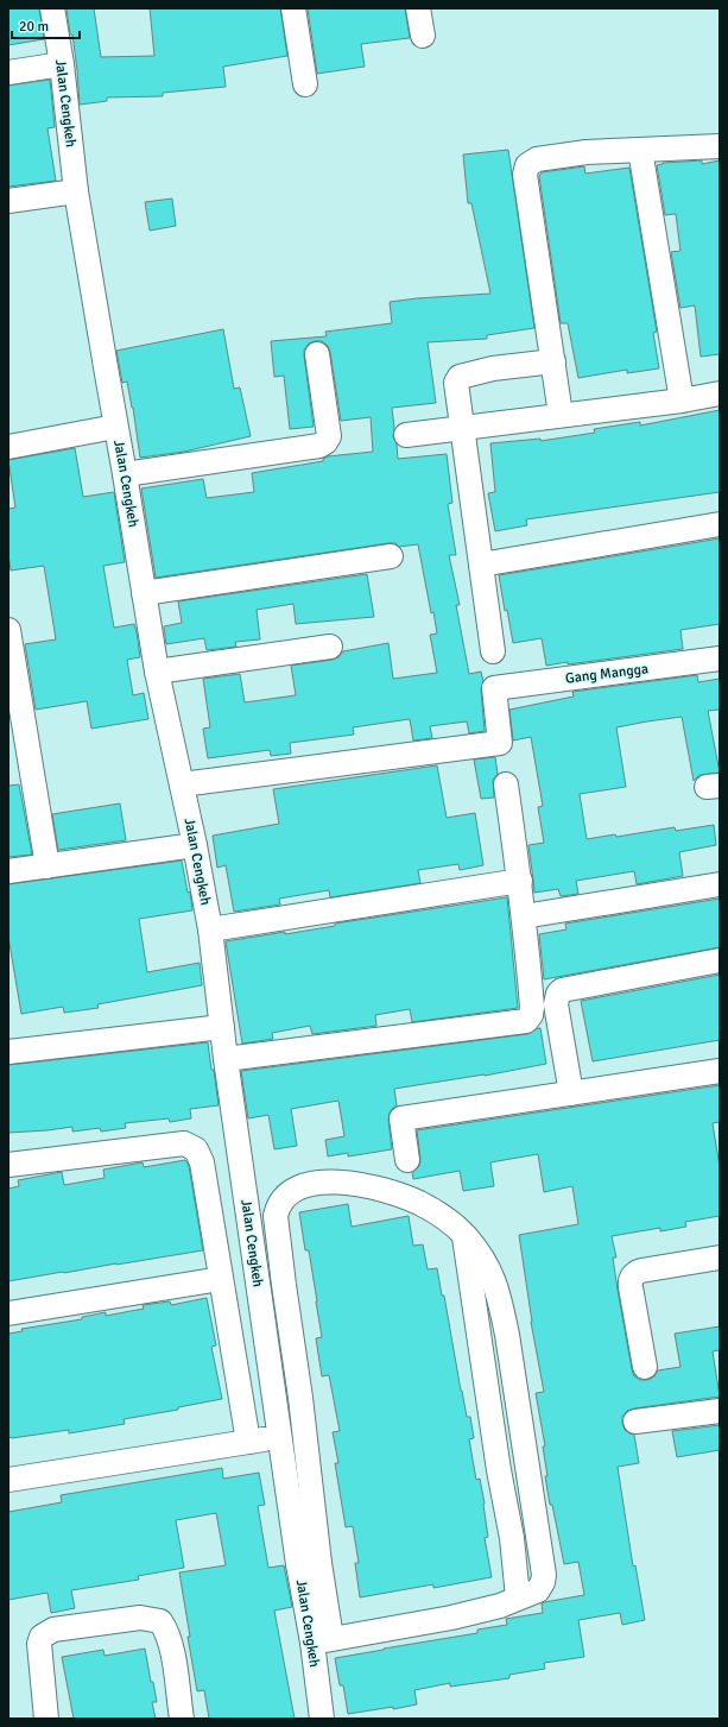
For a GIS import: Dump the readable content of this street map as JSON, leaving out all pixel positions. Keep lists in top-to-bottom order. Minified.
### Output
{"streets":{"street":["Jalan Cengkeh","Gang Mangga"]},"crossings":[["Jalan Cengkeh","Gang Mangga"]],"scale_bar":"20 m"}
